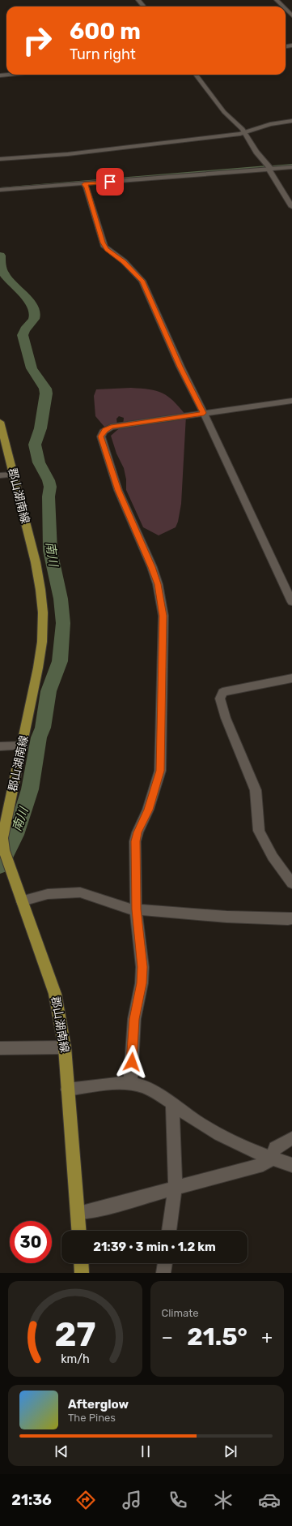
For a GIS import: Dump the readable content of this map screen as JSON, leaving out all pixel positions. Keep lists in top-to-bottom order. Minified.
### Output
{"streets":{"main road":["郡山湖南線"]},"water":["南川"],"page":{"turn":["600 m","Turn right"],"limit":"30","trip":"21:39 · 3 min · 1.2 km","tile":"Climate","heat":["−","21.5°","+"],"song":["Afterglow","The Pines"],"tabs":"21:36","gauge":["27","km/h"]}}
